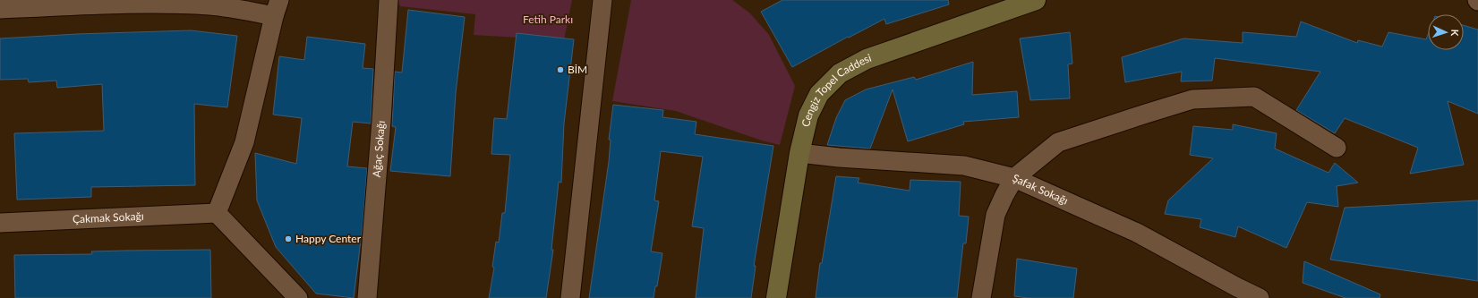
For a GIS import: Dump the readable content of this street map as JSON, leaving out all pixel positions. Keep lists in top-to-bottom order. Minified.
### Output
{"streets":{"main road":["Cengiz Topel Caddesi"],"street":["Ağaç Sokağı","Şafak Sokağı","Çakmak Sokağı"]},"crossings":[["Cengiz Topel Caddesi","Şafak Sokağı"]],"parks":["Fetih Parkı"],"places":["BİM","Happy Center"],"north":"right"}
